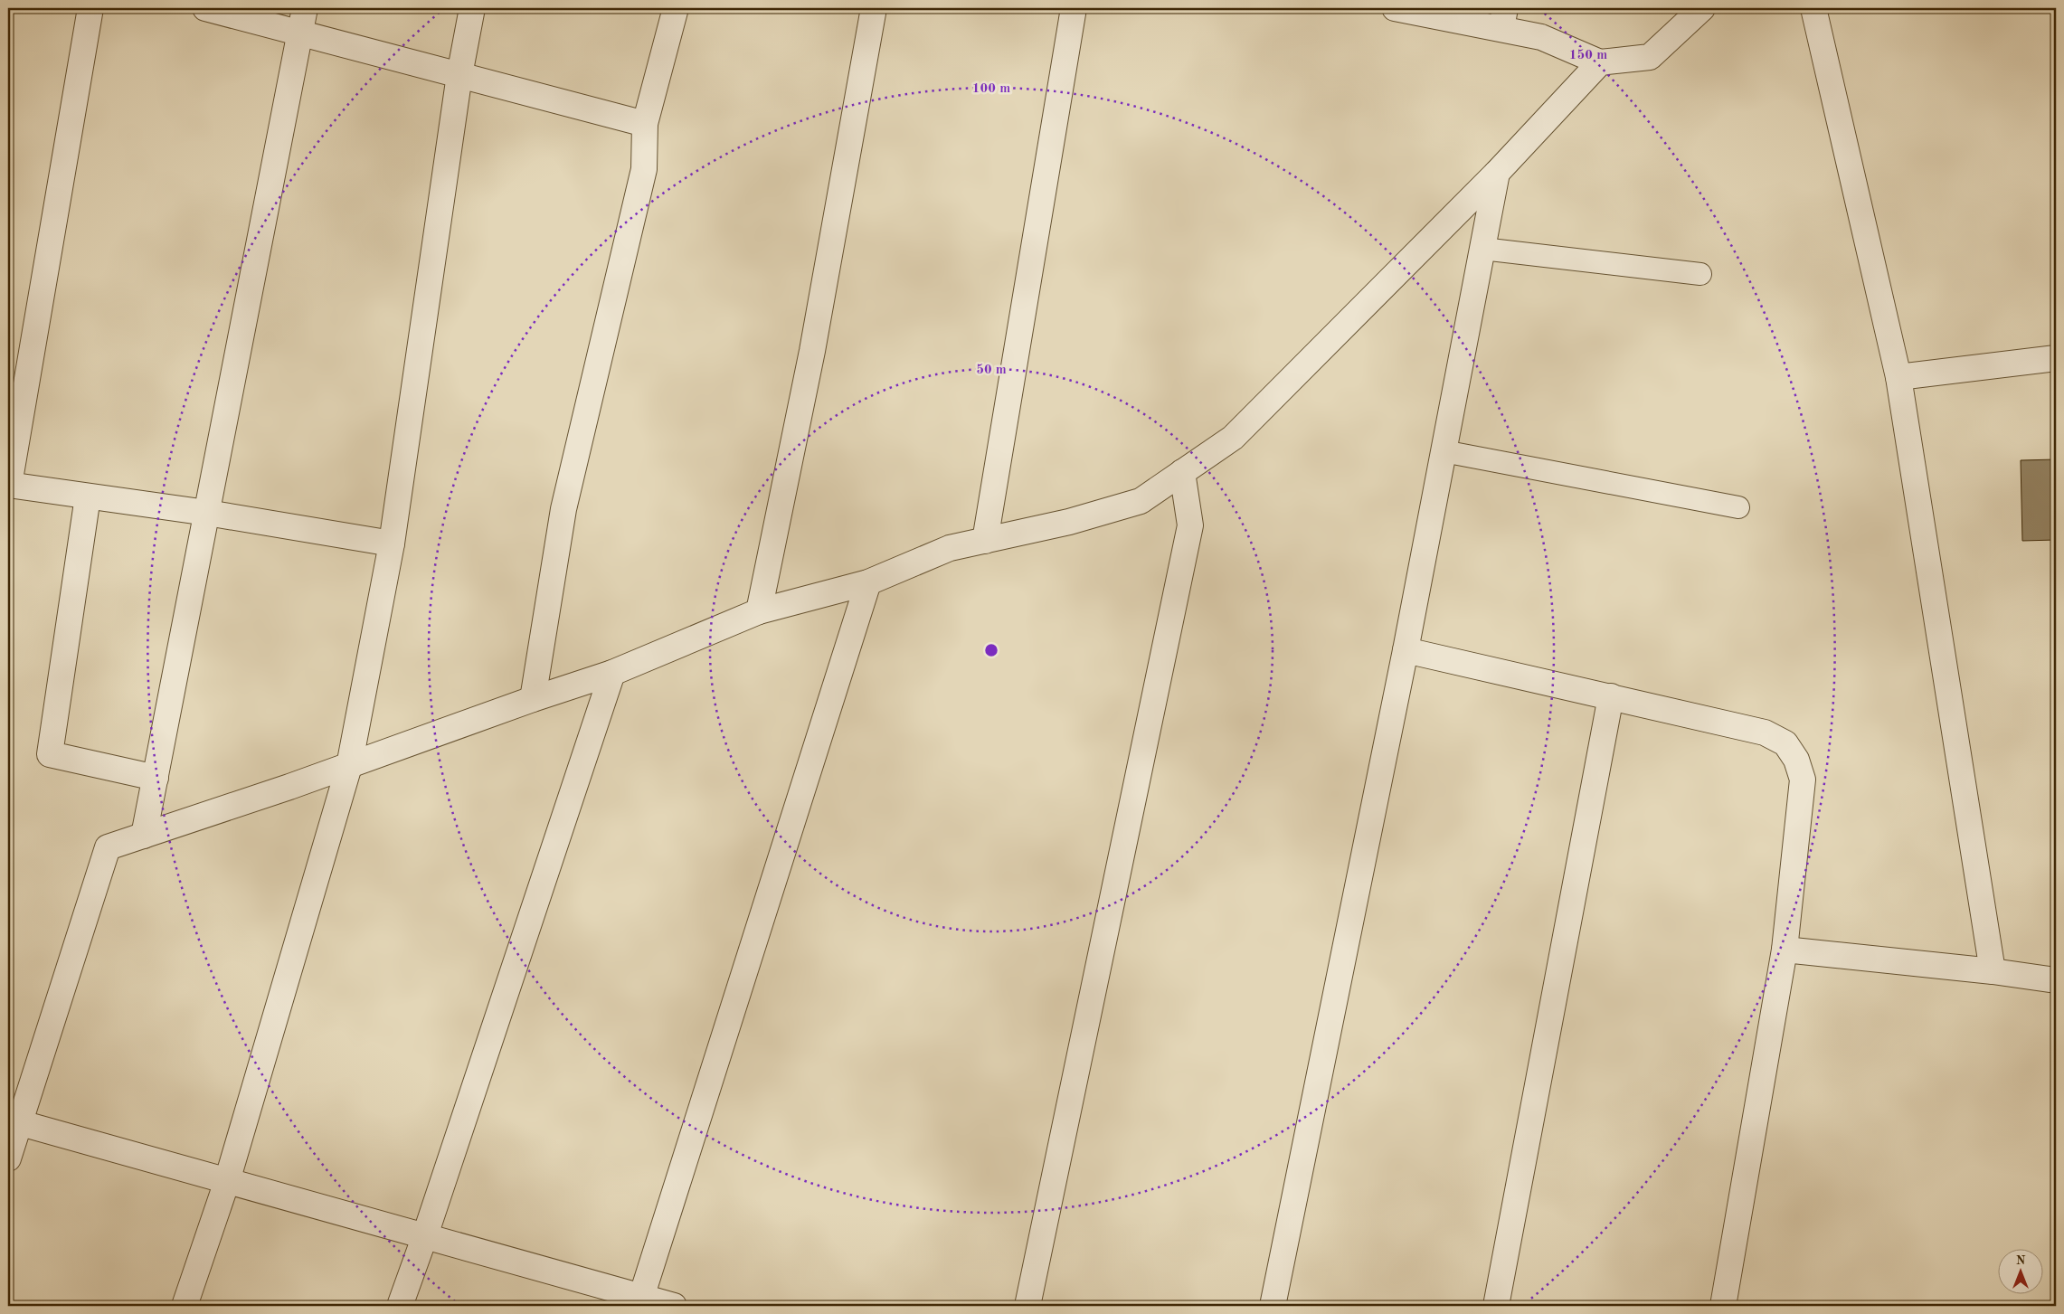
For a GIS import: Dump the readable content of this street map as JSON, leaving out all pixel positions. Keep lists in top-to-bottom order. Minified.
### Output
{"north":"top","rings":["150 m","100 m","50 m"]}
